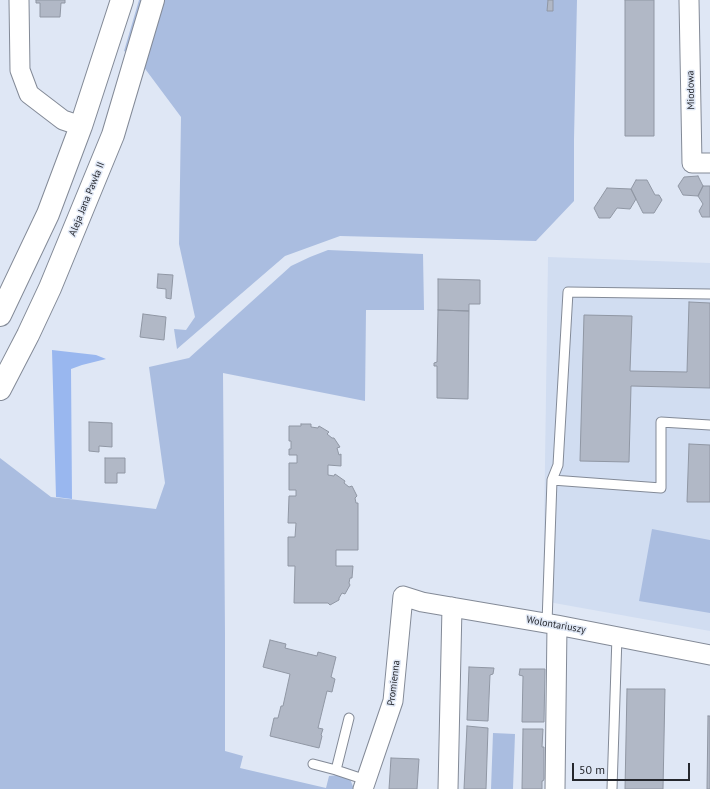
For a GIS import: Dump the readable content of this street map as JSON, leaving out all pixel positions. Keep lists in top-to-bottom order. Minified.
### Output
{"streets":{"street":["Miodowa","Aleja Jana Pawła II","Wolontariuszy","Promienna"]},"crossings":[["Wolontariuszy","Promienna"]],"scale_bar":"50 m"}
